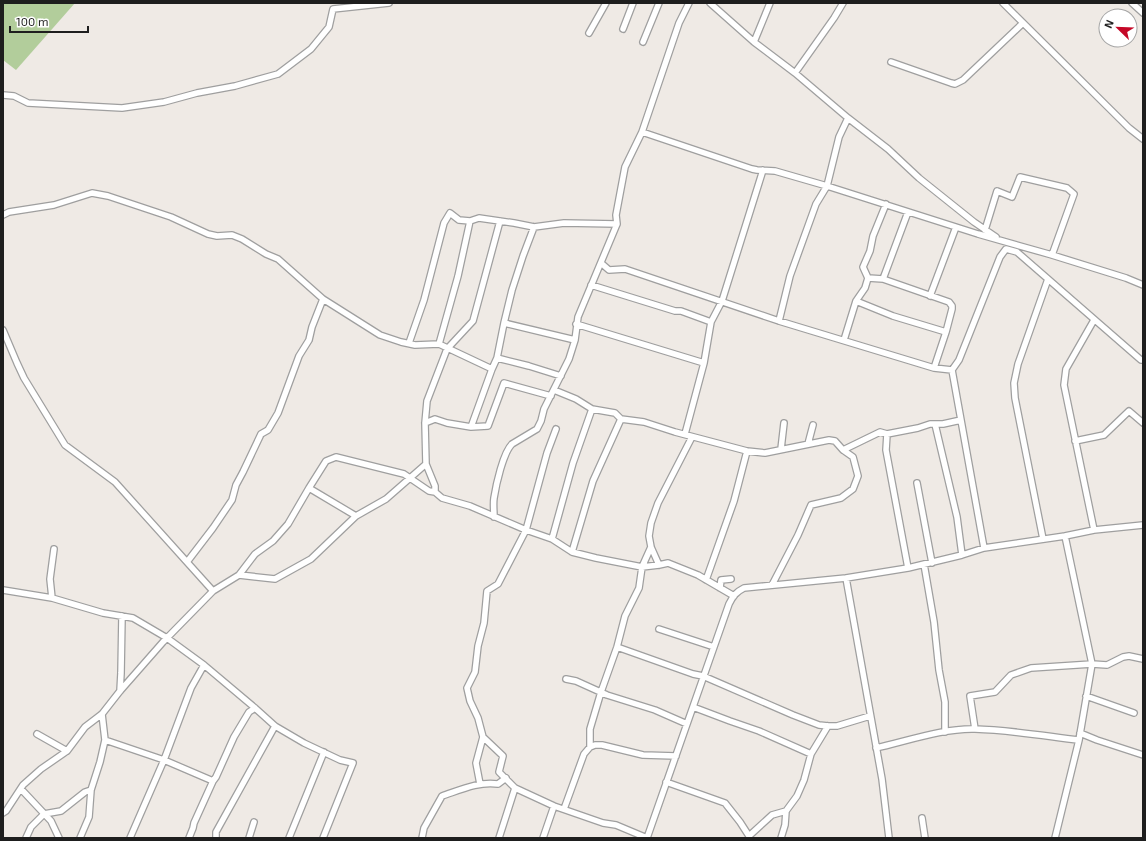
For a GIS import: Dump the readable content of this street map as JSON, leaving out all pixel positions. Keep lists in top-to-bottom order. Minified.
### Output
{"scale_bar":"100 m","north":"top left"}
